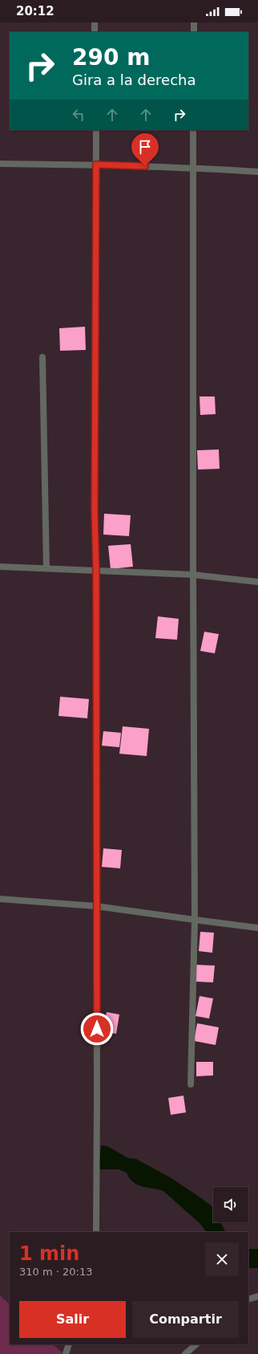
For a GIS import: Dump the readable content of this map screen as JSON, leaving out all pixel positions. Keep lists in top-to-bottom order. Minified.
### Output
{"page":{"status":"20:12","turn":["290 m","Gira a la derecha"],"heading":["1 min","310 m · 20:13"],"buttons":["Salir","Compartir"]}}
